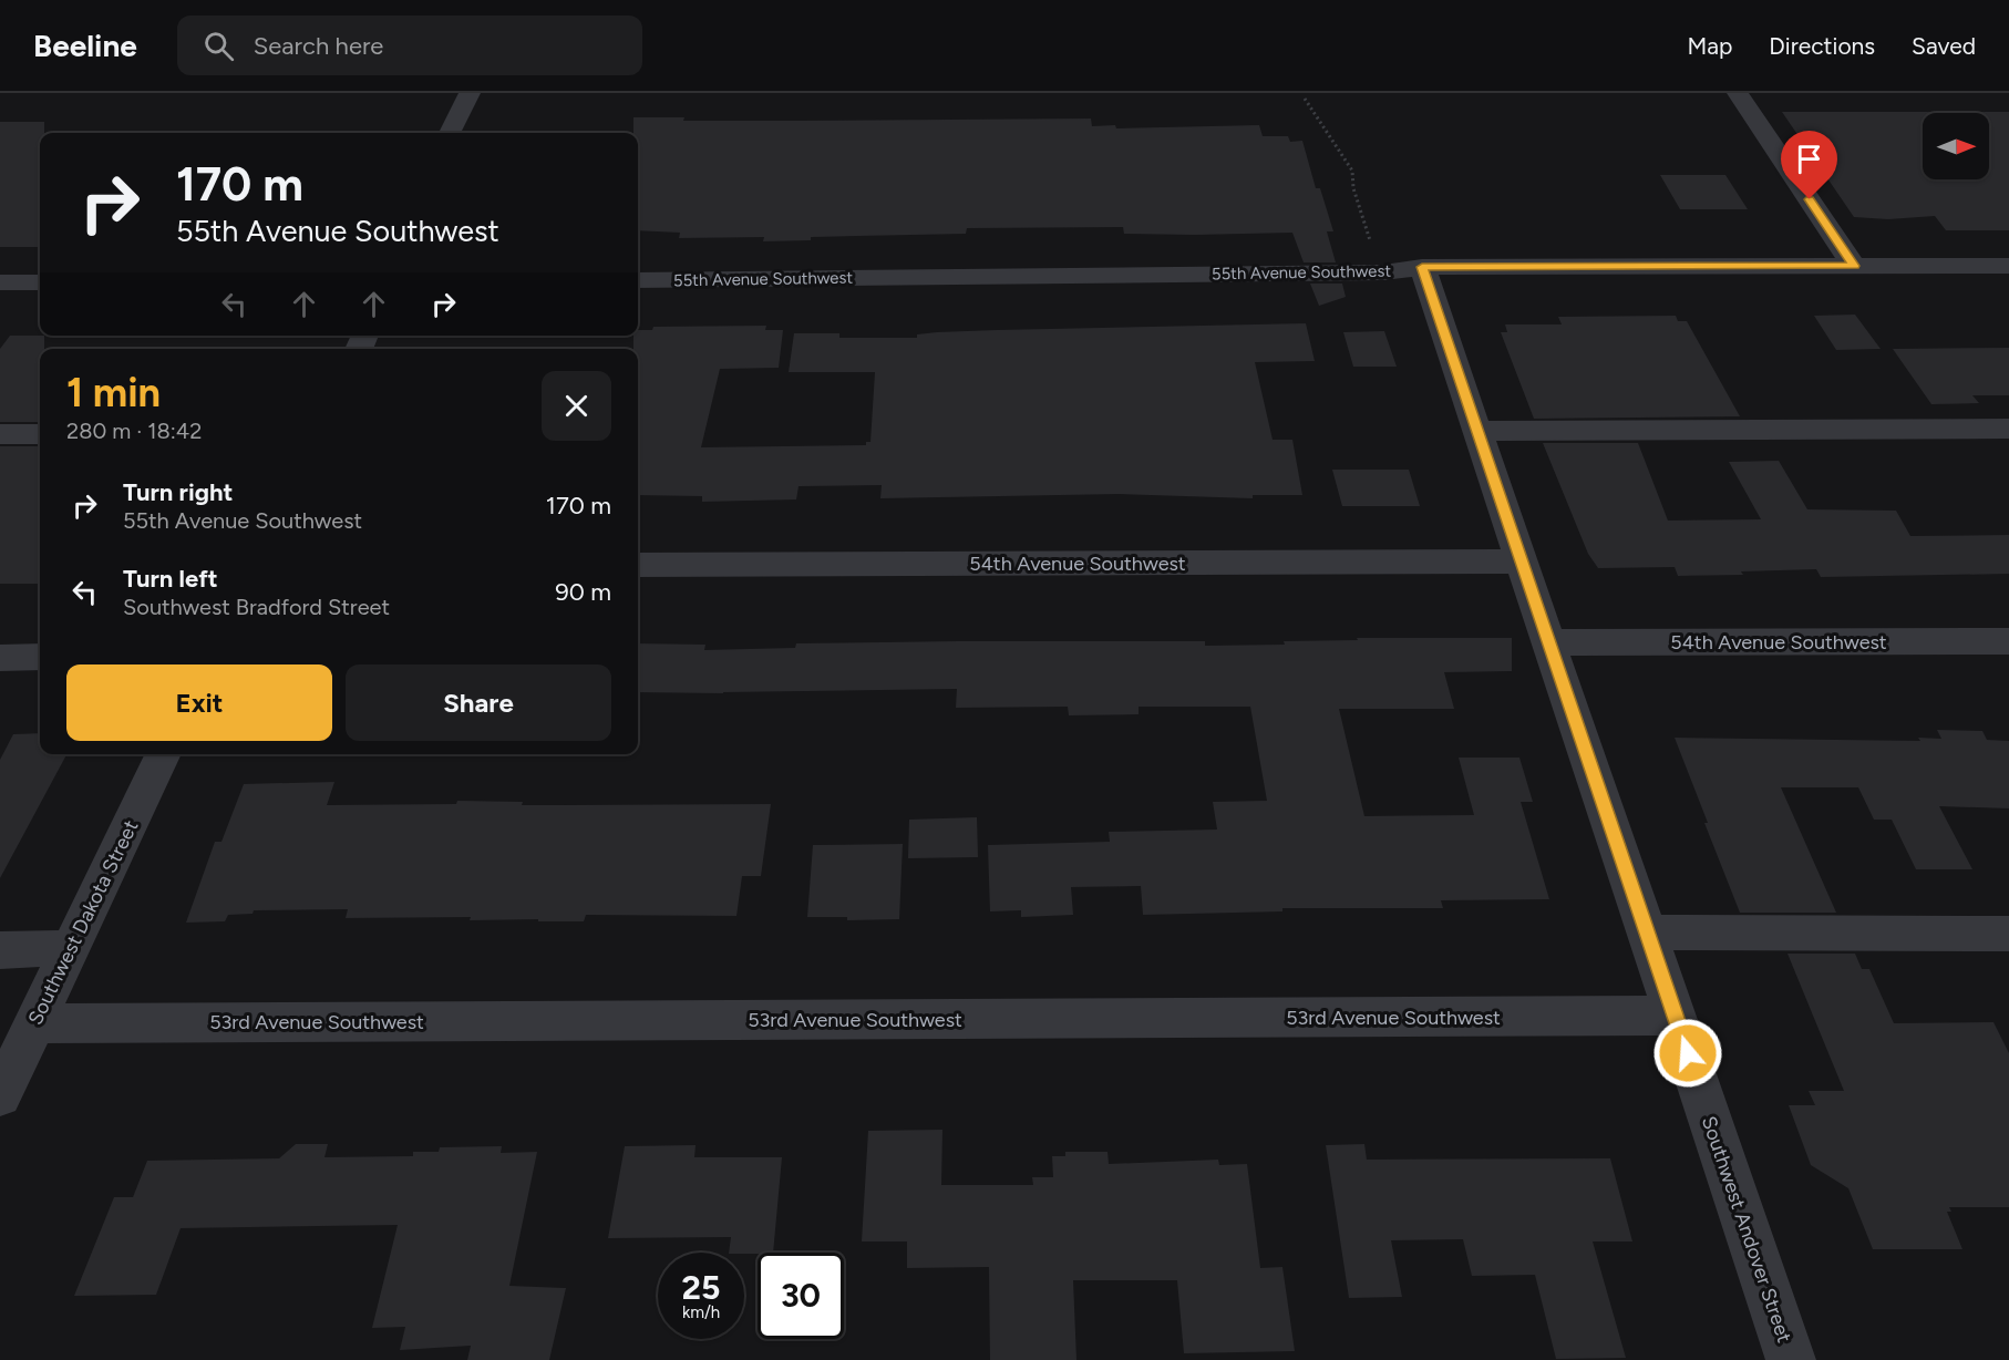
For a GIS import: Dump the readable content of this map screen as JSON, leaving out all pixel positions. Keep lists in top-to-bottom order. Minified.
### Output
{"streets":{"street":["55th Avenue Southwest","54th Avenue Southwest","Southwest Dakota Street","53rd Avenue Southwest","Southwest Andover Street"]},"crossings":[["55th Avenue Southwest","Southwest Andover Street"],["54th Avenue Southwest","Southwest Andover Street"],["Southwest Dakota Street","53rd Avenue Southwest"],["53rd Avenue Southwest","Southwest Andover Street"]],"north":"right","page":{"header":"Beeline","search":"Search here","nav":["Map","Directions","Saved"],"turn":["170 m","55th Avenue Southwest"],"heading":["1 min","280 m · 18:42"],"list":[{"name":"Turn right","note":"55th Avenue Southwest","value":"170 m"},{"name":"Turn left","note":"Southwest Bradford Street","value":"90 m"}],"buttons":["Exit","Share"],"speed":"25 km/h","limit":"30"}}
